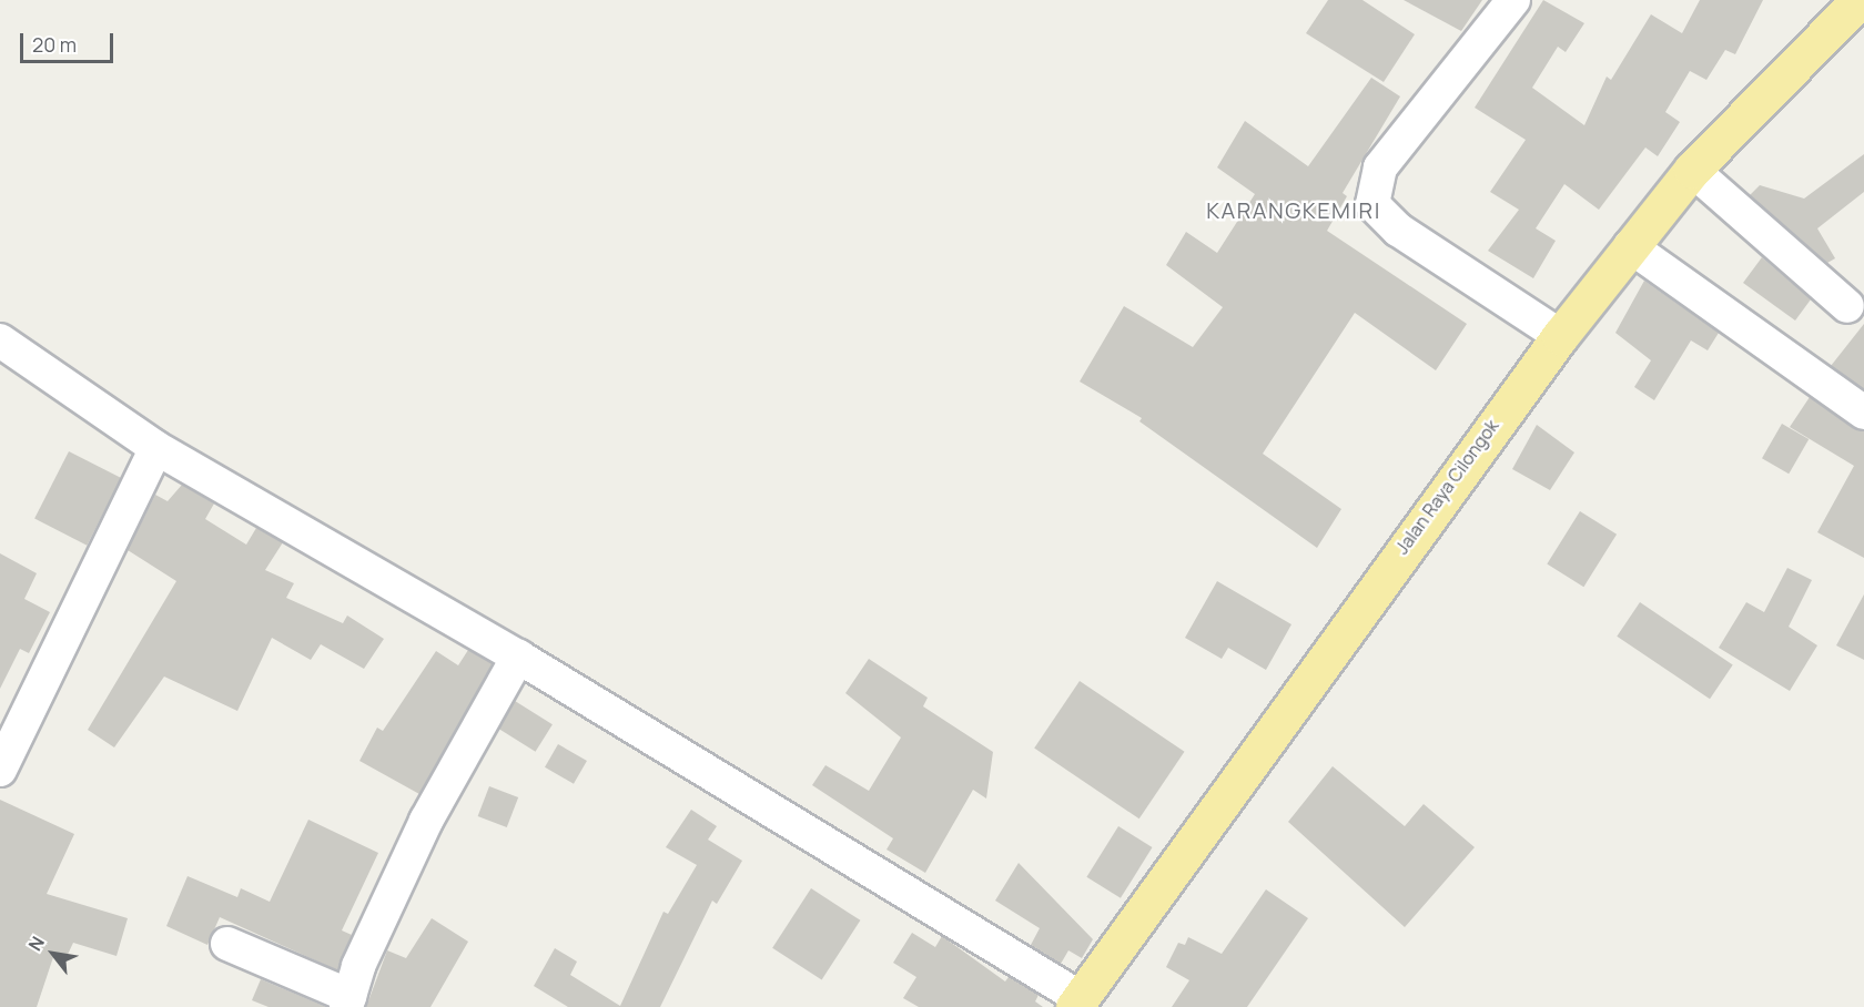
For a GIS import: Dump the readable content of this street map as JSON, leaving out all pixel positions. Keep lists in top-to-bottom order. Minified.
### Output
{"streets":{"highway":["Jalan Raya Cilongok"]},"districts":["KARANGKEMIRI"],"scale_bar":"20 m","north":"top left"}
